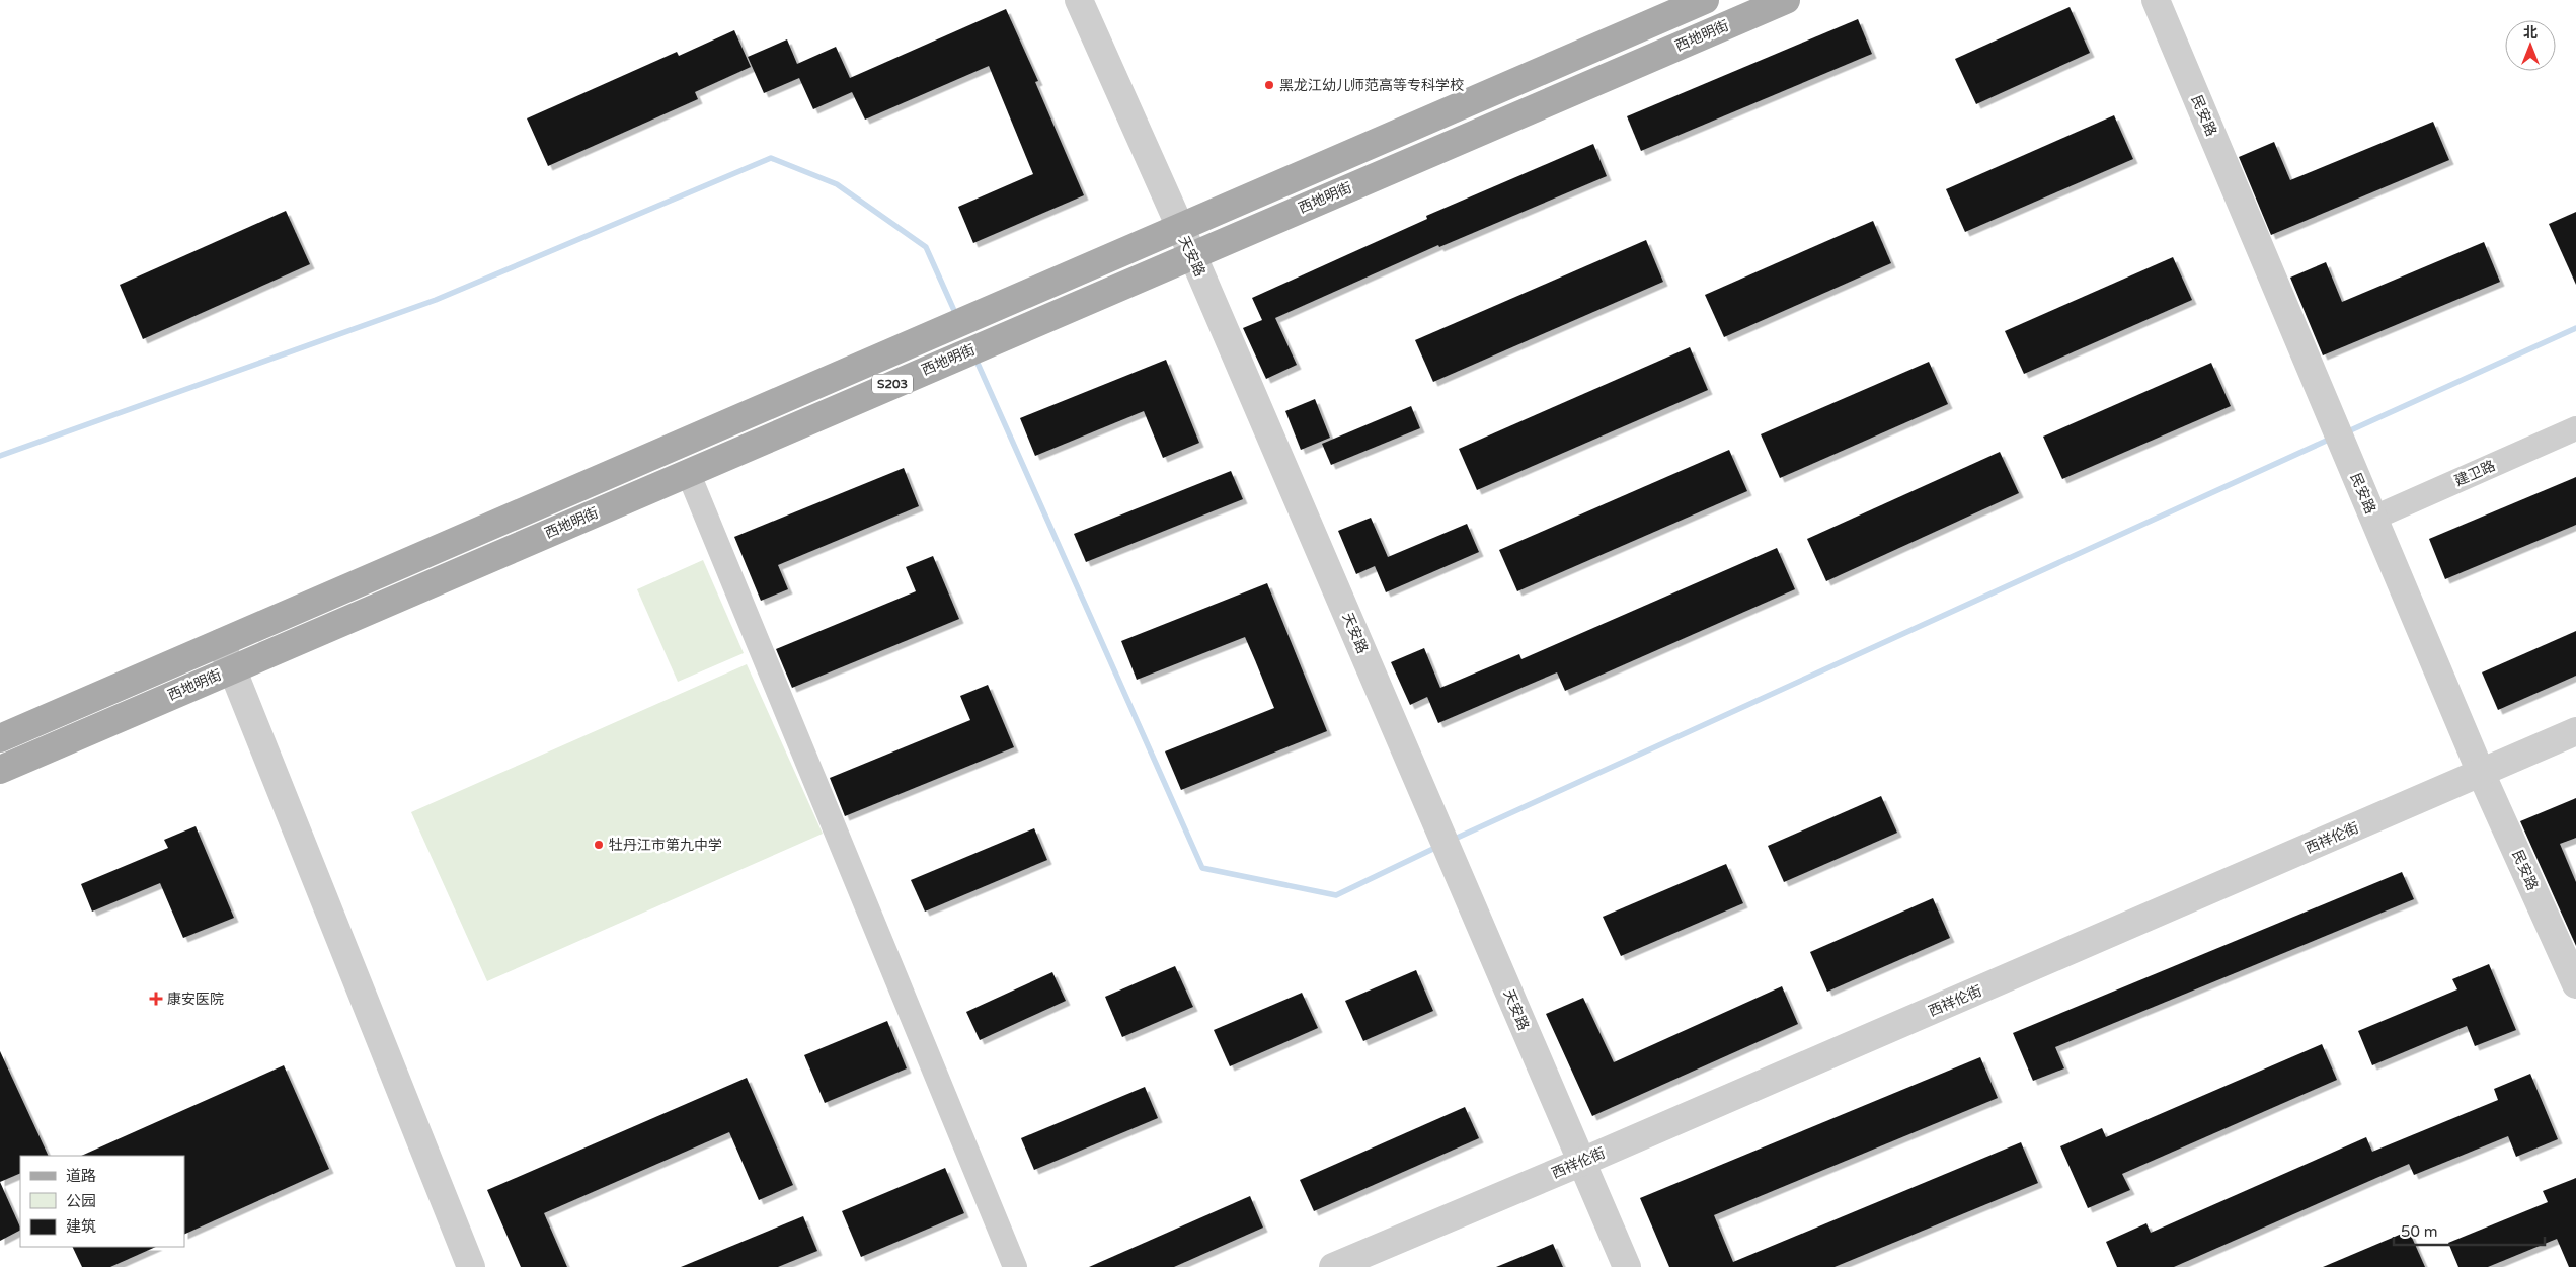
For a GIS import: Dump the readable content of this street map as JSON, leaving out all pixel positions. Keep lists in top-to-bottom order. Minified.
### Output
{"streets":{"main road":["西地明街","S203"],"street":["民安路","天安路","建卫路","西祥伦街"]},"crossings":[["西地明街","天安路"],["民安路","建卫路"],["民安路","西祥伦街"],["天安路","西祥伦街"]],"places":{"other":["黑龙江幼儿师范高等专科学校","牡丹江市第九中学"],"health":["康安医院"]},"legend":["道路","公园","建筑"],"scale_bar":"50 m","north":"top"}
